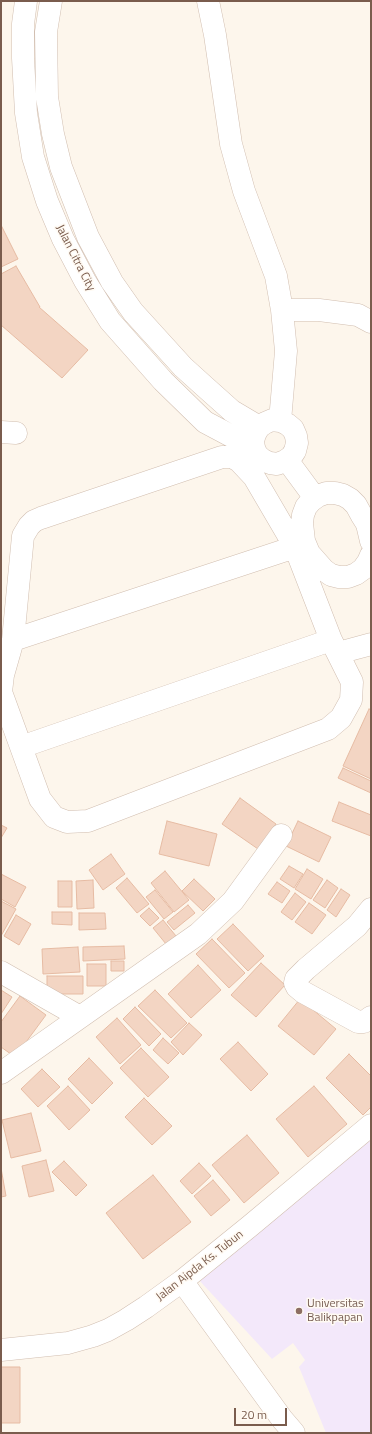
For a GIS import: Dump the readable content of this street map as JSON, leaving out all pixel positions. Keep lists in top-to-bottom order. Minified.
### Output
{"streets":{"street":["Jalan Citra City","Jalan Aipda Ks. Tubun"]},"places":["Universitas Balikpapan"],"scale_bar":"20 m"}
